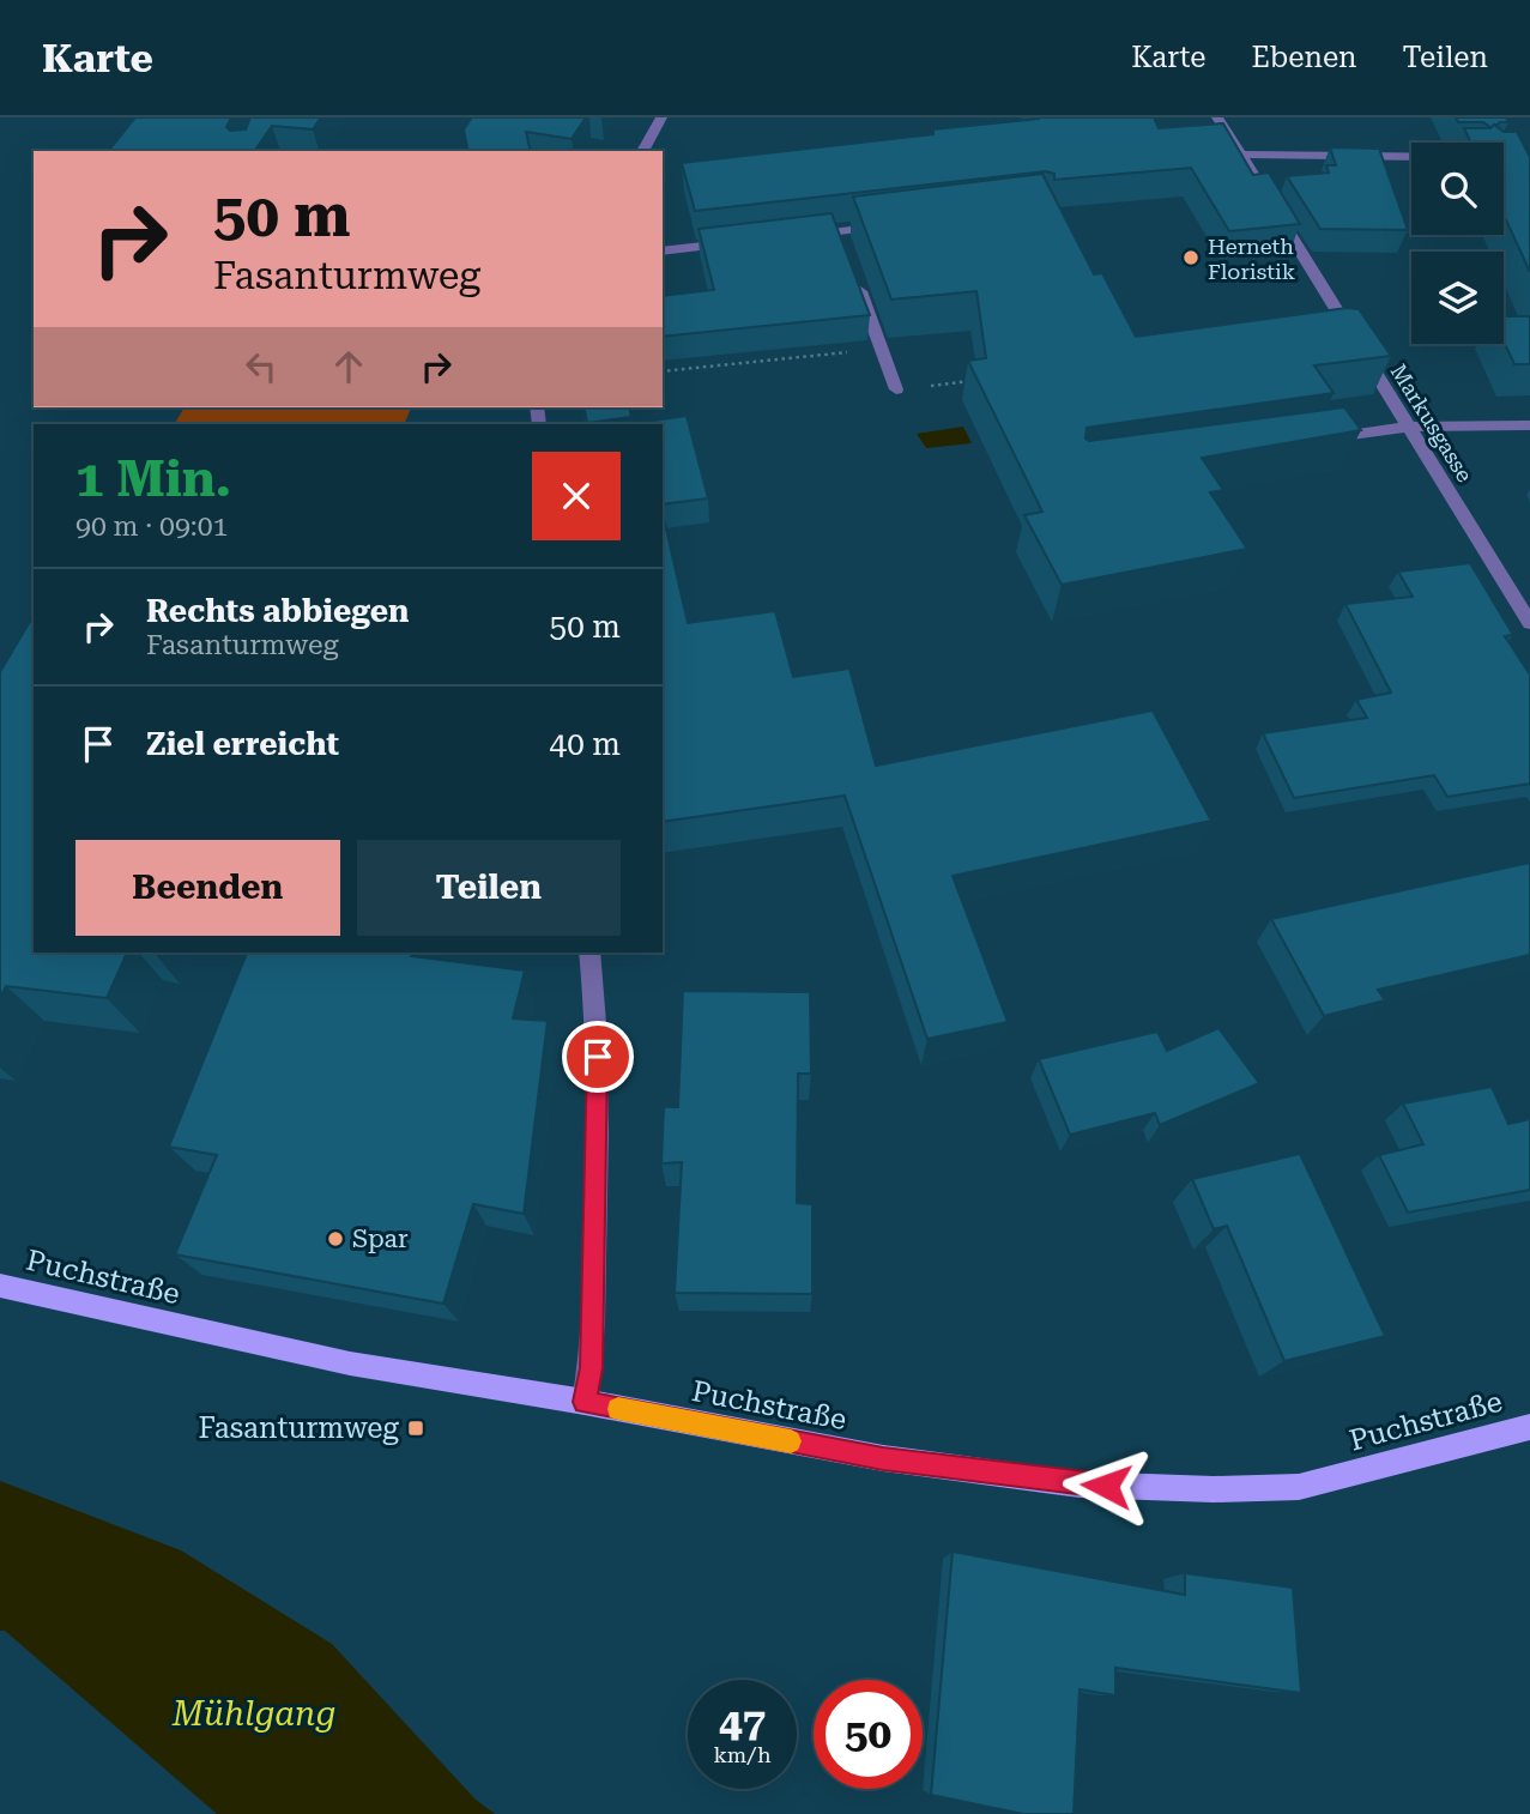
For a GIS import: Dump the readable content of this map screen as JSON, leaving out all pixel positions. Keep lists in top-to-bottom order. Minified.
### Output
{"streets":{"main road":["Puchstraße"],"street":["Markusgasse"]},"water":["Mühlgang"],"places":{"other":["Herneth Floristik","Spar"],"transit":["Fasanturmweg"]},"page":{"header":"Karte","nav":["Karte","Ebenen","Teilen"],"turn":["50 m","Fasanturmweg"],"heading":["1 Min.","90 m · 09:01"],"list":[{"name":"Rechts abbiegen","note":"Fasanturmweg","value":"50 m"},{"name":"Ziel erreicht","value":"40 m"}],"buttons":["Beenden","Teilen"],"speed":"47 km/h","limit":"50"}}
